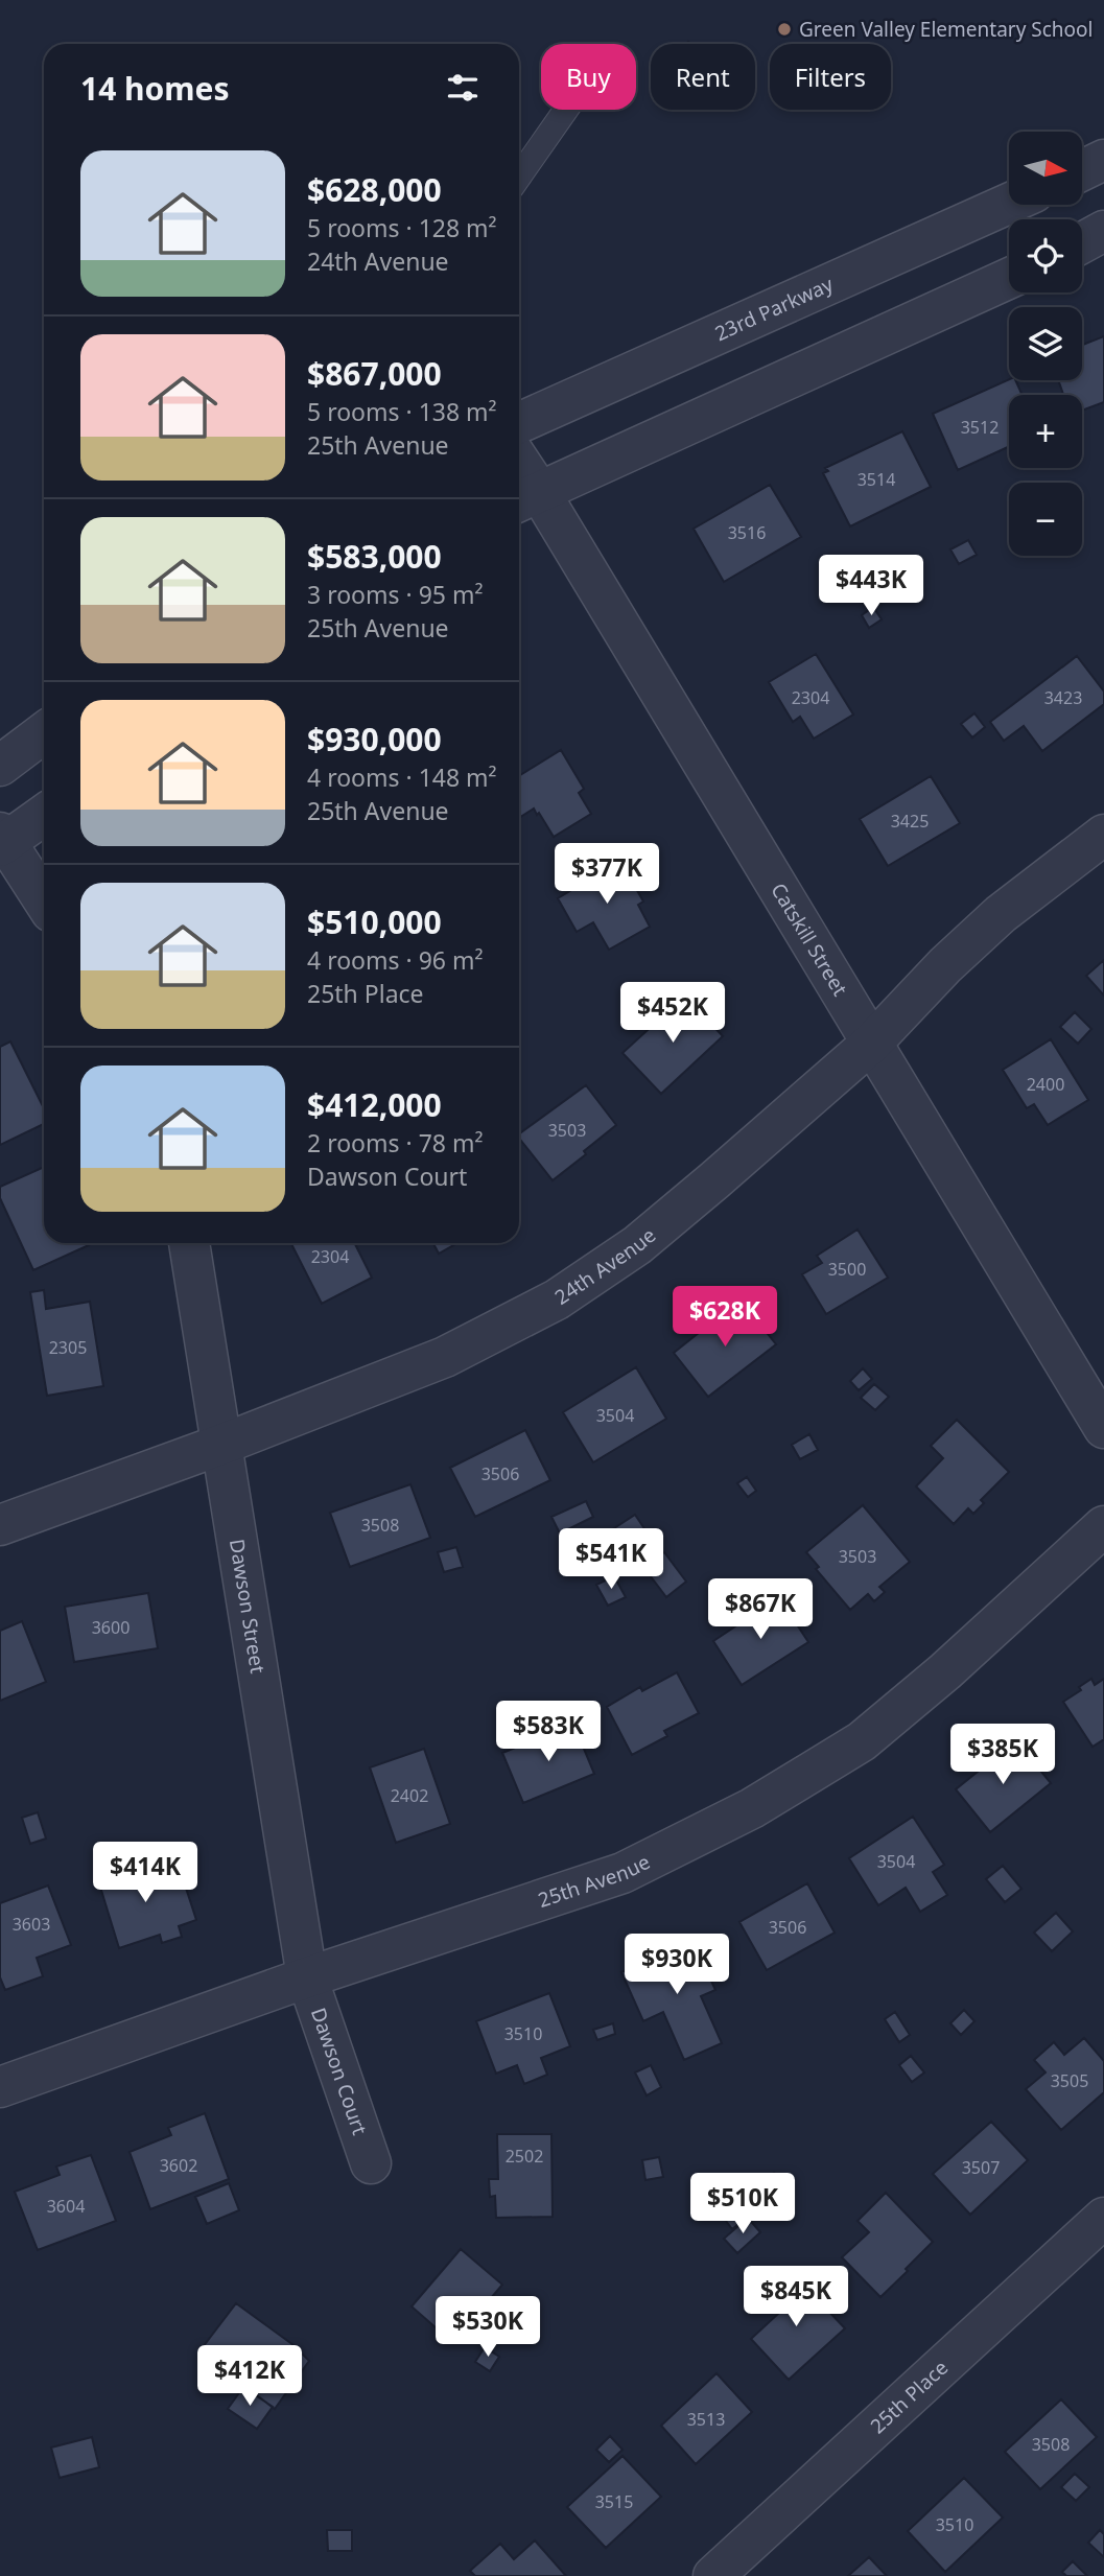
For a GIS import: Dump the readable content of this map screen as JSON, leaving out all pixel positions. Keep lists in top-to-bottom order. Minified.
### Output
{"streets":{"street":["23rd Parkway","Catskill Street","24th Avenue","Dawson Street","25th Avenue","Dawson Court","25th Place"]},"crossings":[["Catskill Street","24th Avenue"],["24th Avenue","Dawson Street"],["Dawson Street","25th Avenue"],["Dawson Street","Dawson Court"],["25th Avenue","Dawson Court"]],"places":["Green Valley Elementary School"],"house_numbers":["3512","3514","3516","2304","3423","3425","2400","3503","2304","3500","2305","3504","3506","3508","3503","3600","2402","3504","3603","3506","3510","3505","2502","3602","3507","3604","3513","3508","3515","3510"],"north":"right","page":{"chip":["Buy","Rent","Filters"],"heading":"14 homes","map_buttons":["+","−"],"list":[{"name":"$628,000","note":"5 rooms · 128 m² · 24th Avenue"},{"name":"$867,000","note":"5 rooms · 138 m² · 25th Avenue"},{"name":"$583,000","note":"3 rooms · 95 m² · 25th Avenue"},{"name":"$930,000","note":"4 rooms · 148 m² · 25th Avenue"},{"name":"$510,000","note":"4 rooms · 96 m² · 25th Place"},{"name":"$412,000","note":"2 rooms · 78 m² · Dawson Court"}],"price":["$443K","$377K","$452K","$628K","$541K","$867K","$583K","$385K","$414K","$930K","$510K","$845K","$530K","$412K"]}}
